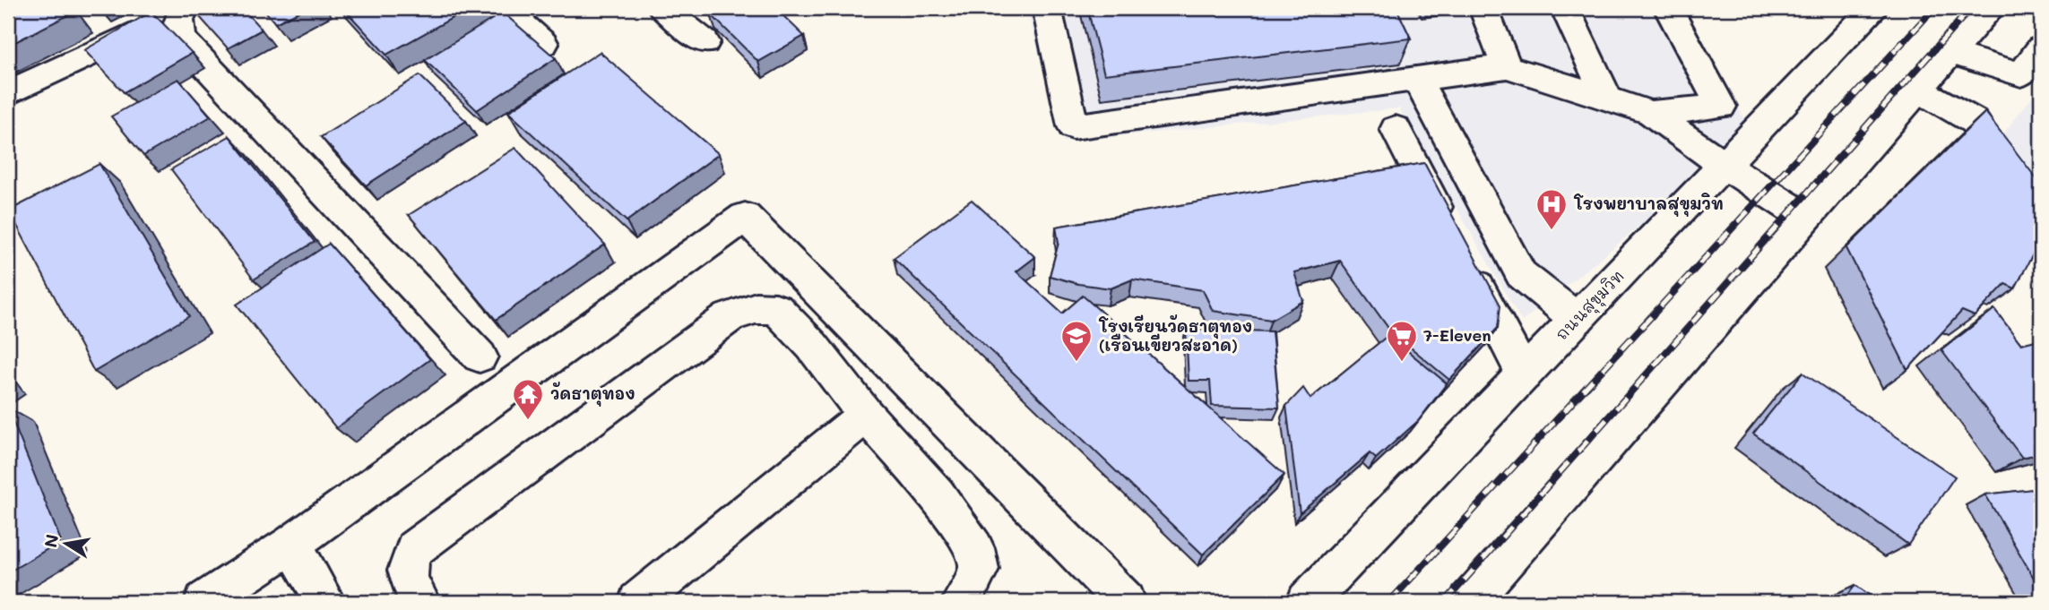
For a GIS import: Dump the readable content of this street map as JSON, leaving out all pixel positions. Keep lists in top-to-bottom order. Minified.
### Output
{"streets":{"main road":["ถนนสุขุมวิท"]},"places":{"hospital":["โรงพยาบาลสุขุมวิท"],"school or university":["โรงเรียนวัดธาตุทอง (เรือนเขียวสะอาด)"],"supermarket":["7-Eleven"],"temple":["วัดธาตุทอง"]},"north":"left"}
